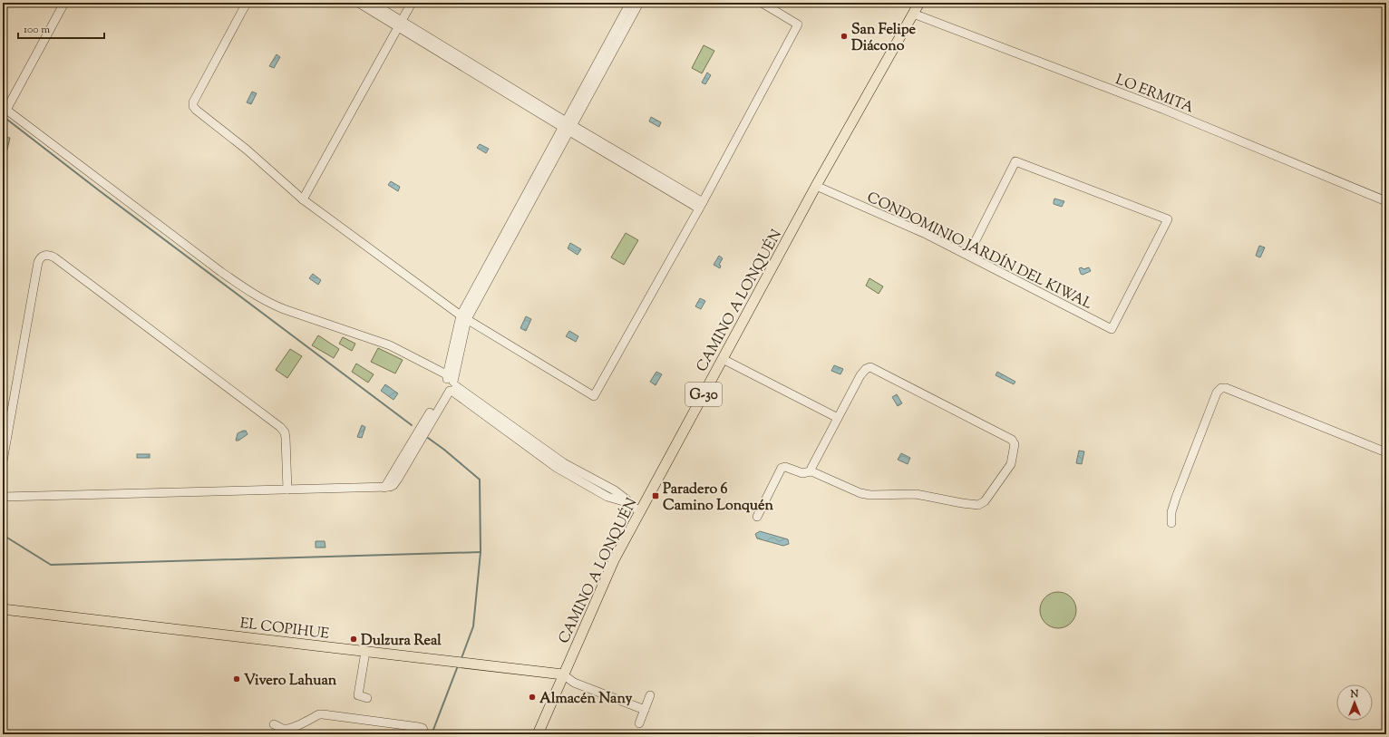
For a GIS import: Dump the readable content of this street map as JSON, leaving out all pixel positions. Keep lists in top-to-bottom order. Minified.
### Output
{"streets":{"main road":["CAMINO A LONQUÉN","G-30","EL COPIHUE"],"street":["LO ERMITA","CONDOMINIO JARDÍN DEL KIWAL"]},"crossings":[["LO ERMITA","CAMINO A LONQUÉN"],["CONDOMINIO JARDÍN DEL KIWAL","CAMINO A LONQUÉN"],["CAMINO A LONQUÉN","EL COPIHUE"]],"places":{"other":["San Felipe Diácono","Dulzura Real","Vivero Lahuan","Almacén Nany"],"transit":["Paradero 6 Camino Lonquén"]},"scale_bar":"100 m","north":"top"}
